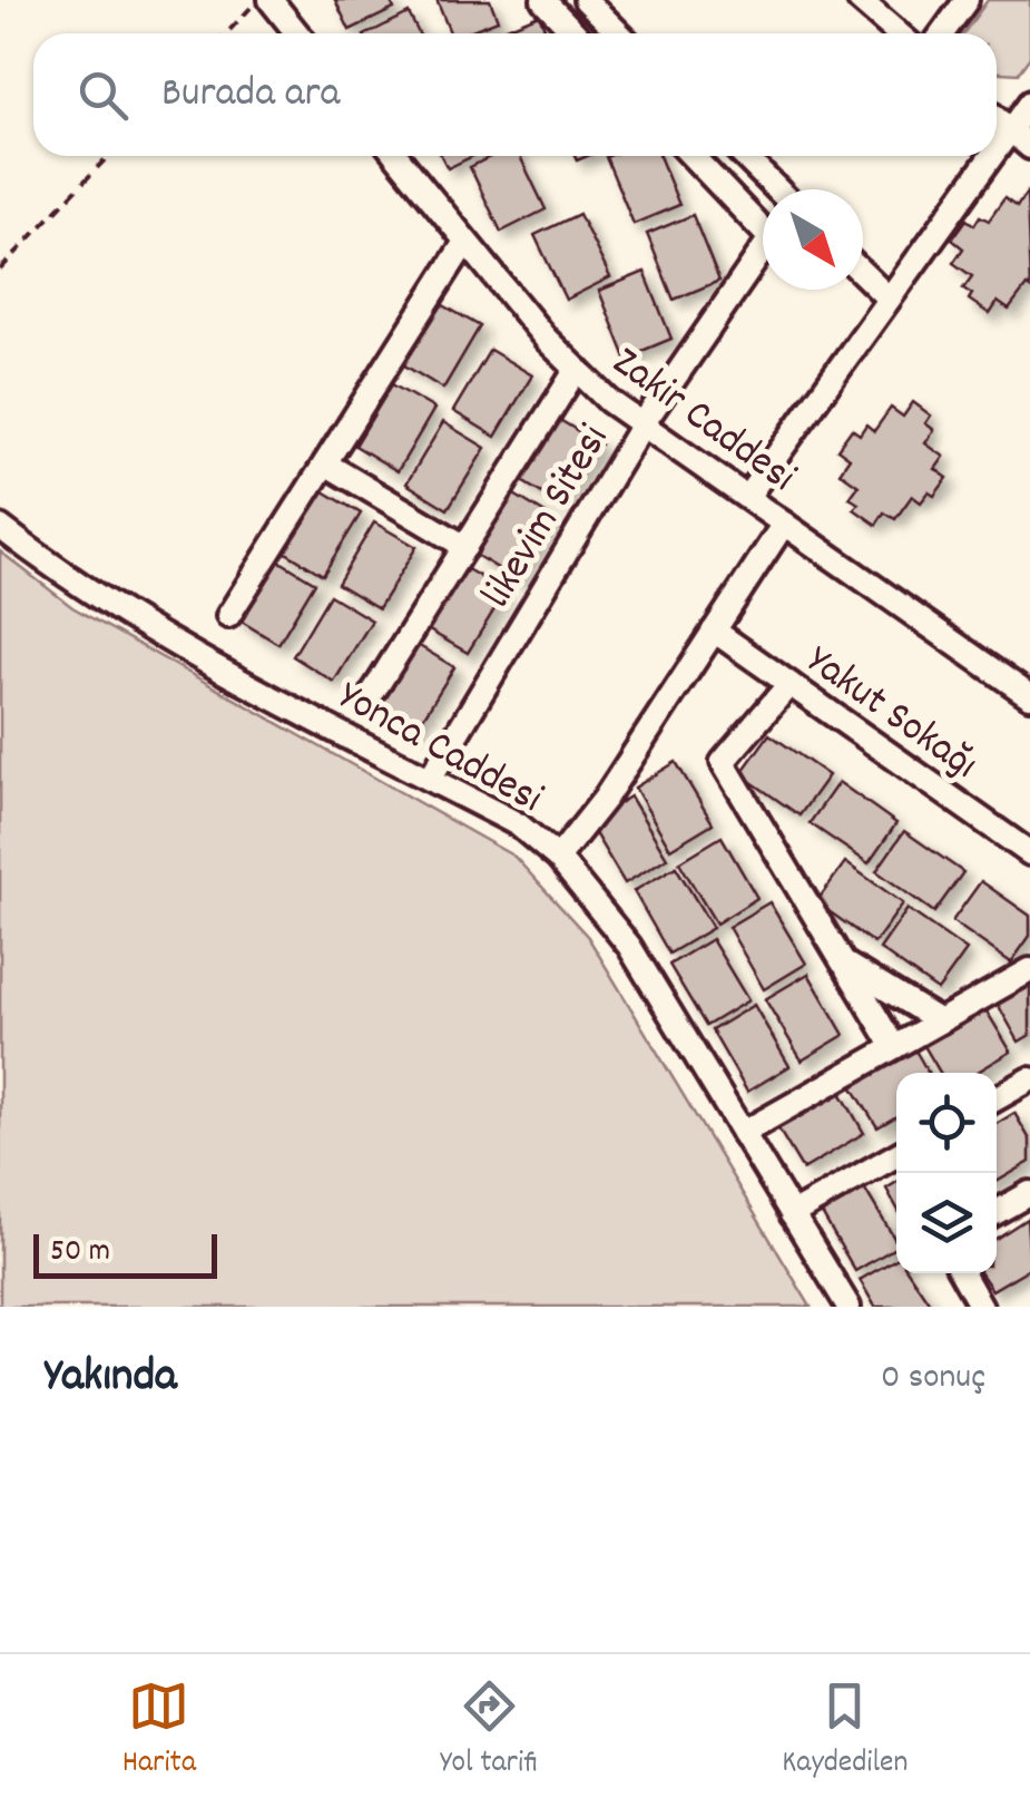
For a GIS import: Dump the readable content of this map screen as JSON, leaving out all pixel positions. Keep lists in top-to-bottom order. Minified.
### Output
{"streets":{"street":["Zakir Caddesi","likevim Sitesi","Yakut Sokağı","Yonca Caddesi"]},"crossings":[["Zakir Caddesi","likevim Sitesi"],["likevim Sitesi","Yonca Caddesi"]],"scale_bar":"50 m","north":"bottom right","page":{"search":"Burada ara","scale":"50 m","heading":["Yakında","0 sonuç"],"nav":["Harita","Yol tarifi","Kaydedilen"]}}
